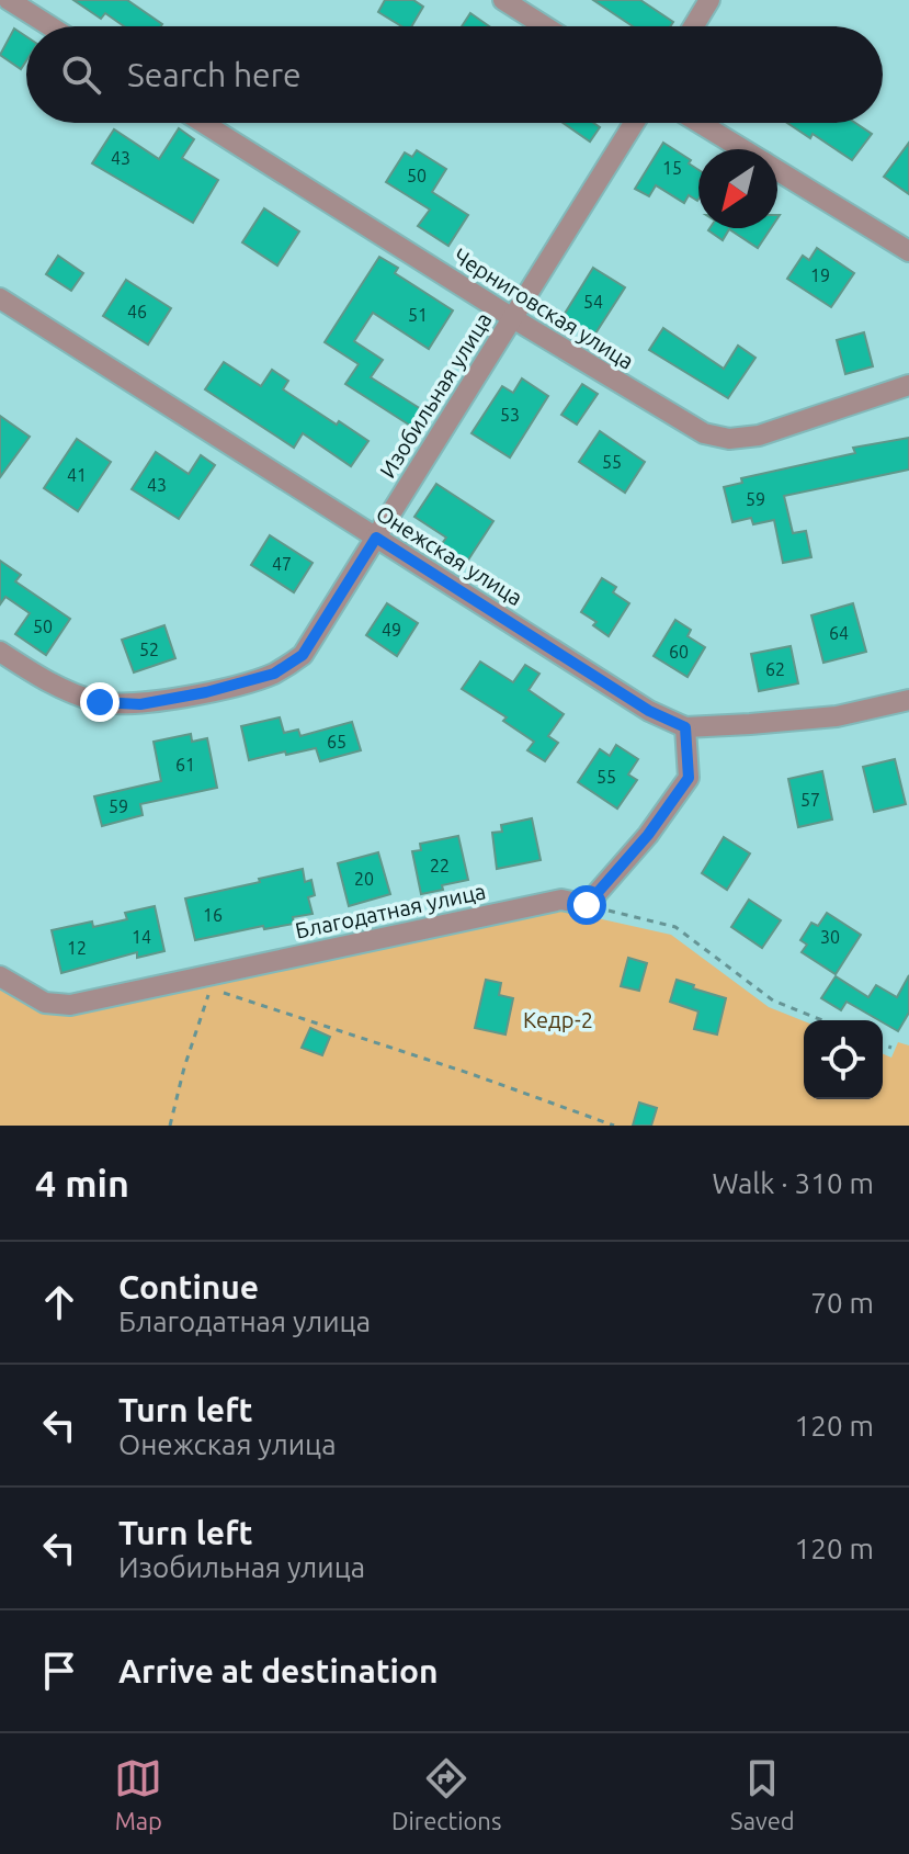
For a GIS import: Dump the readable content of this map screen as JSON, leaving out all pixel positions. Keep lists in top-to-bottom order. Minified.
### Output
{"streets":{"street":["Черниговская улица","Изобильная улица","Онежская улица","Благодатная улица"]},"crossings":[["Черниговская улица","Изобильная улица"],["Изобильная улица","Онежская улица"]],"parks":["Кедр-2"],"house_numbers":["43","15","50","19","54","46","51","53","55","41","43","59","47","50","49","64","52","60","62","65","61","55","57","59","22","20","16","14","30","12"],"north":"bottom left","page":{"search":"Search here","heading":["4 min","Walk · 310 m"],"list":[["Continue","Благодатная улица","70 m"],["Turn left","Онежская улица","120 m"],["Turn left","Изобильная улица","120 m"],"Arrive at destination"],"nav":["Map","Directions","Saved"]}}
